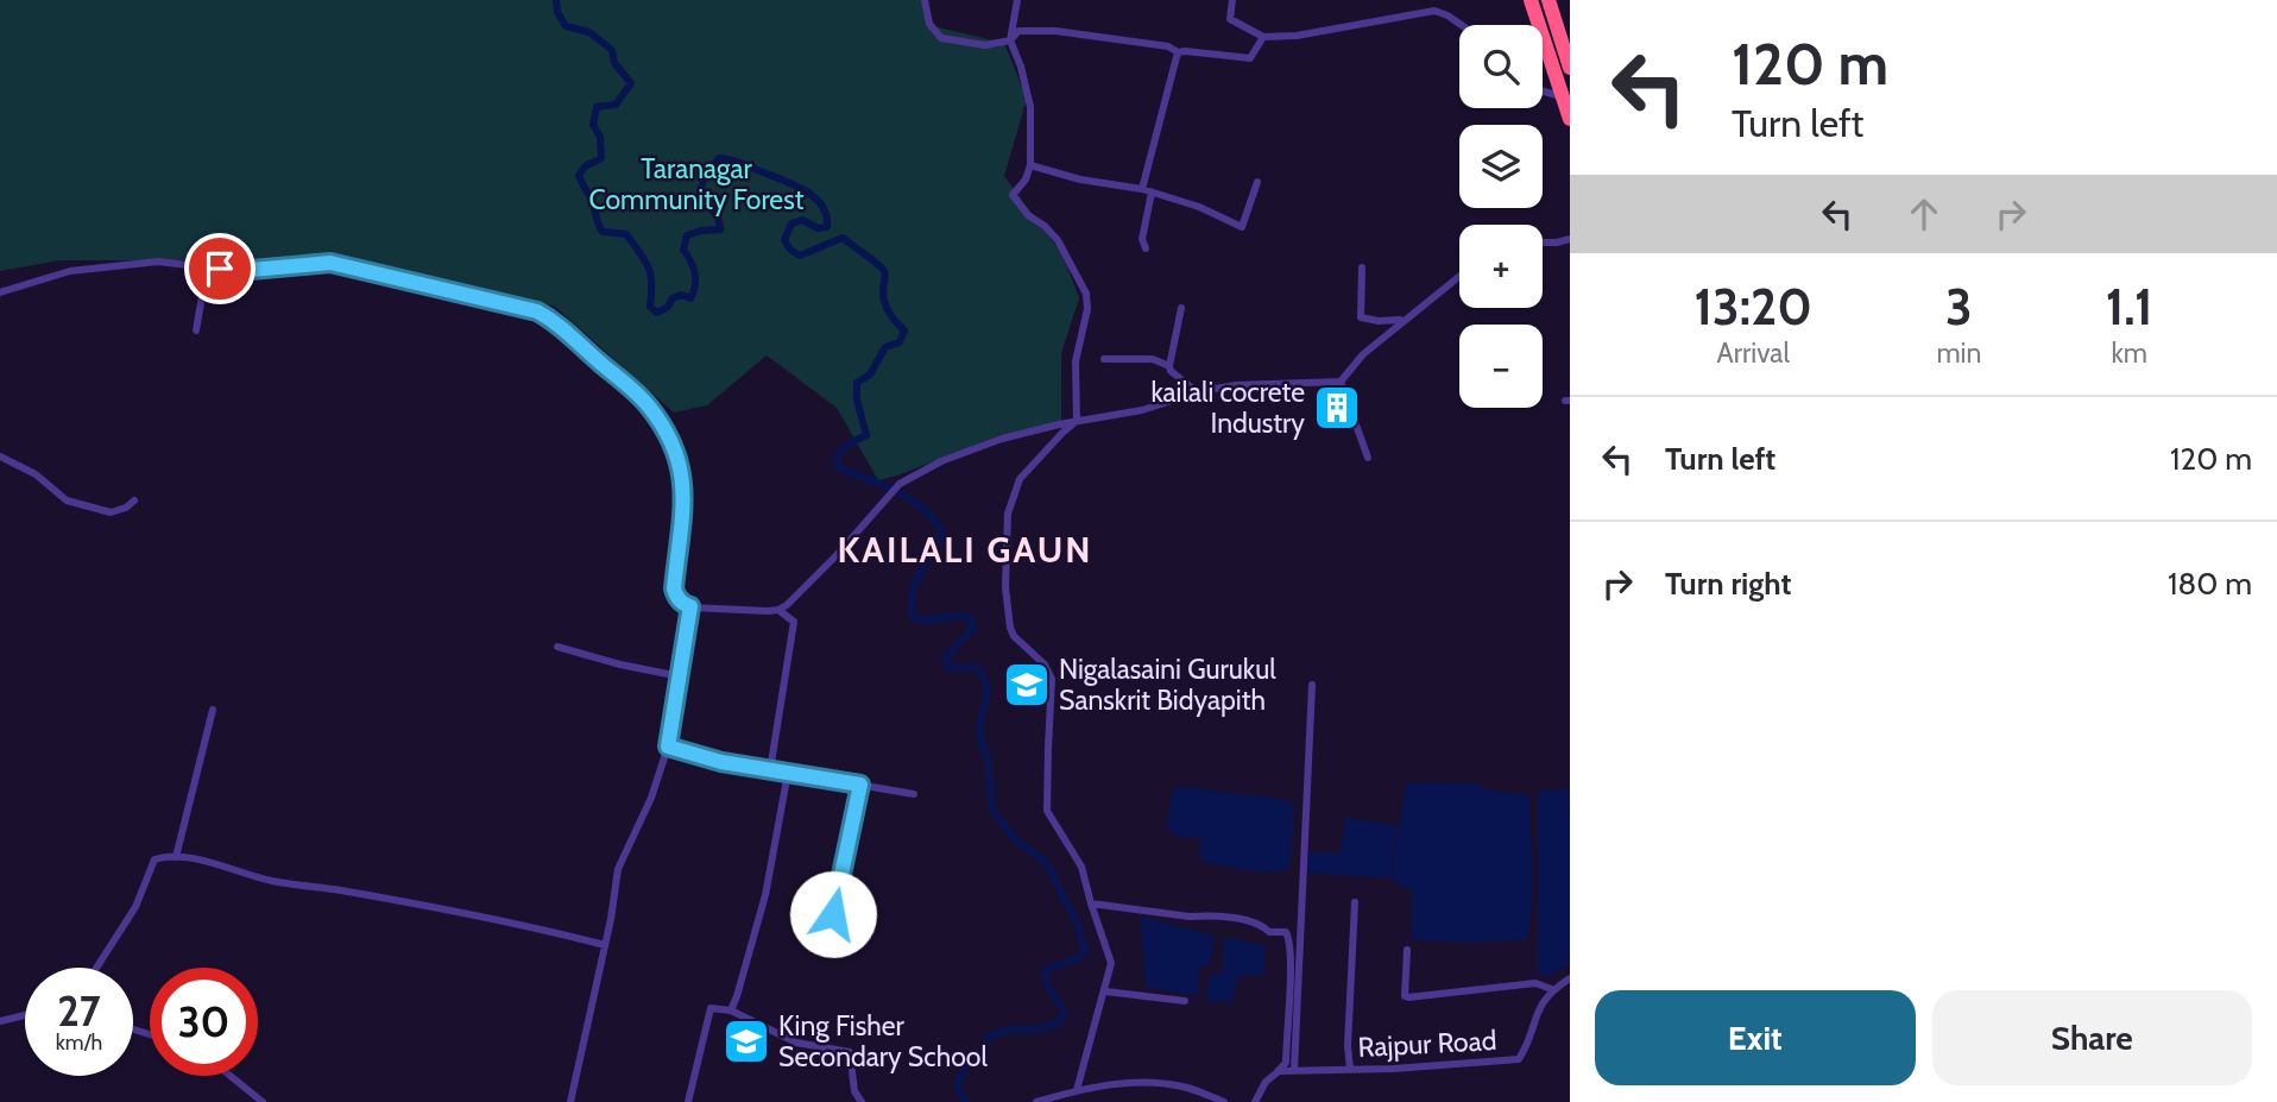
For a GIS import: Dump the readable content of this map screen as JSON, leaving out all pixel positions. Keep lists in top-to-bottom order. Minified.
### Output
{"streets":{"street":["Rajpur Road"]},"districts":["KAILALI GAUN"],"parks":["Taranagar Community Forest"],"places":{"building":["kailali cocrete Industry"],"school or university":["Nigalasaini Gurukul Sanskrit Bidyapith","King Fisher Secondary School"]},"page":{"turn":["120 m","Turn left"],"map_buttons":["+","−"],"eta":["13:20","Arrival","3","min","1.1","km"],"list":[{"name":"Turn left","value":"120 m"},{"name":"Turn right","value":"180 m"}],"speed":"27 km/h","limit":"30","buttons":["Exit","Share"]}}
